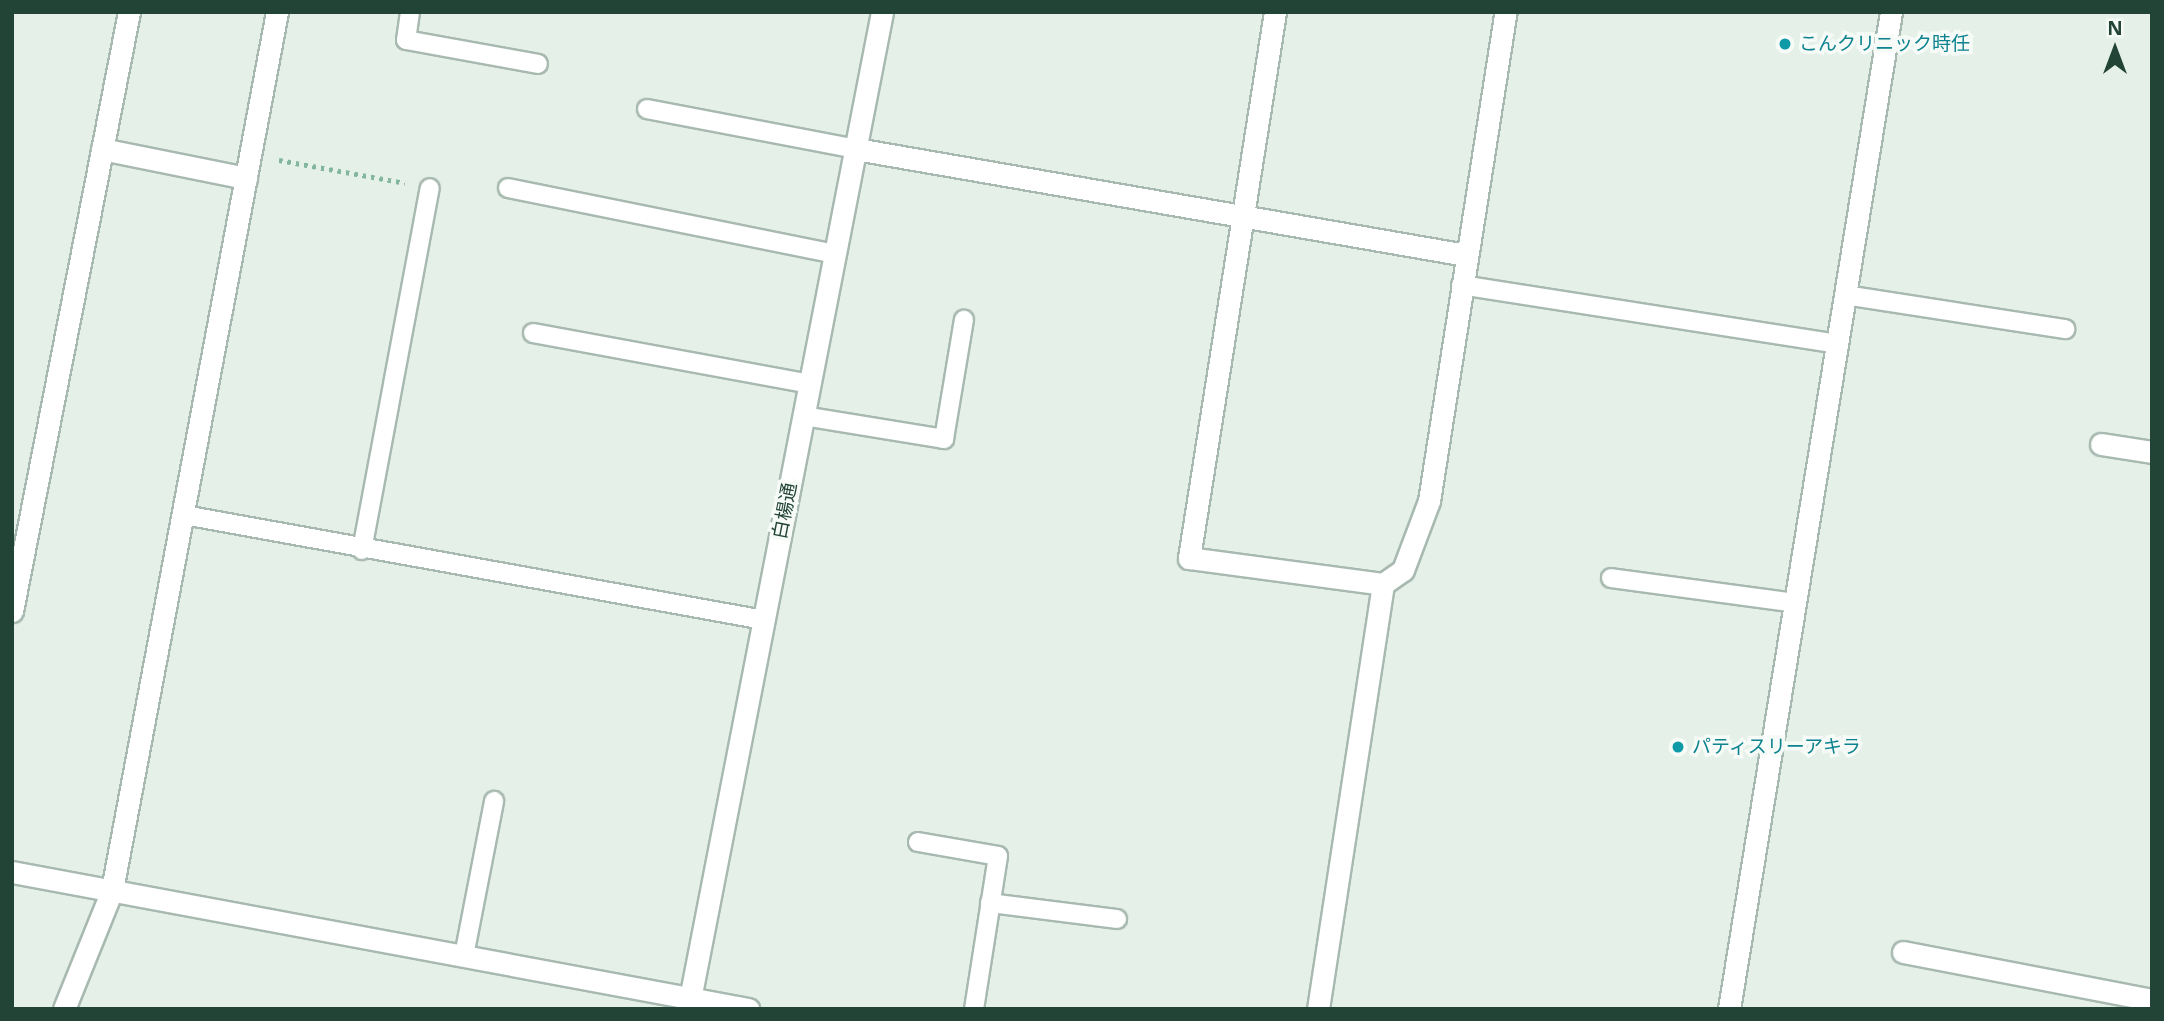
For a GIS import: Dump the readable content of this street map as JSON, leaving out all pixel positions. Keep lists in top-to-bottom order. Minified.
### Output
{"streets":{"street":["白楊通"]},"places":["こんクリニック時任","パティスリーアキラ"],"north":"top"}
